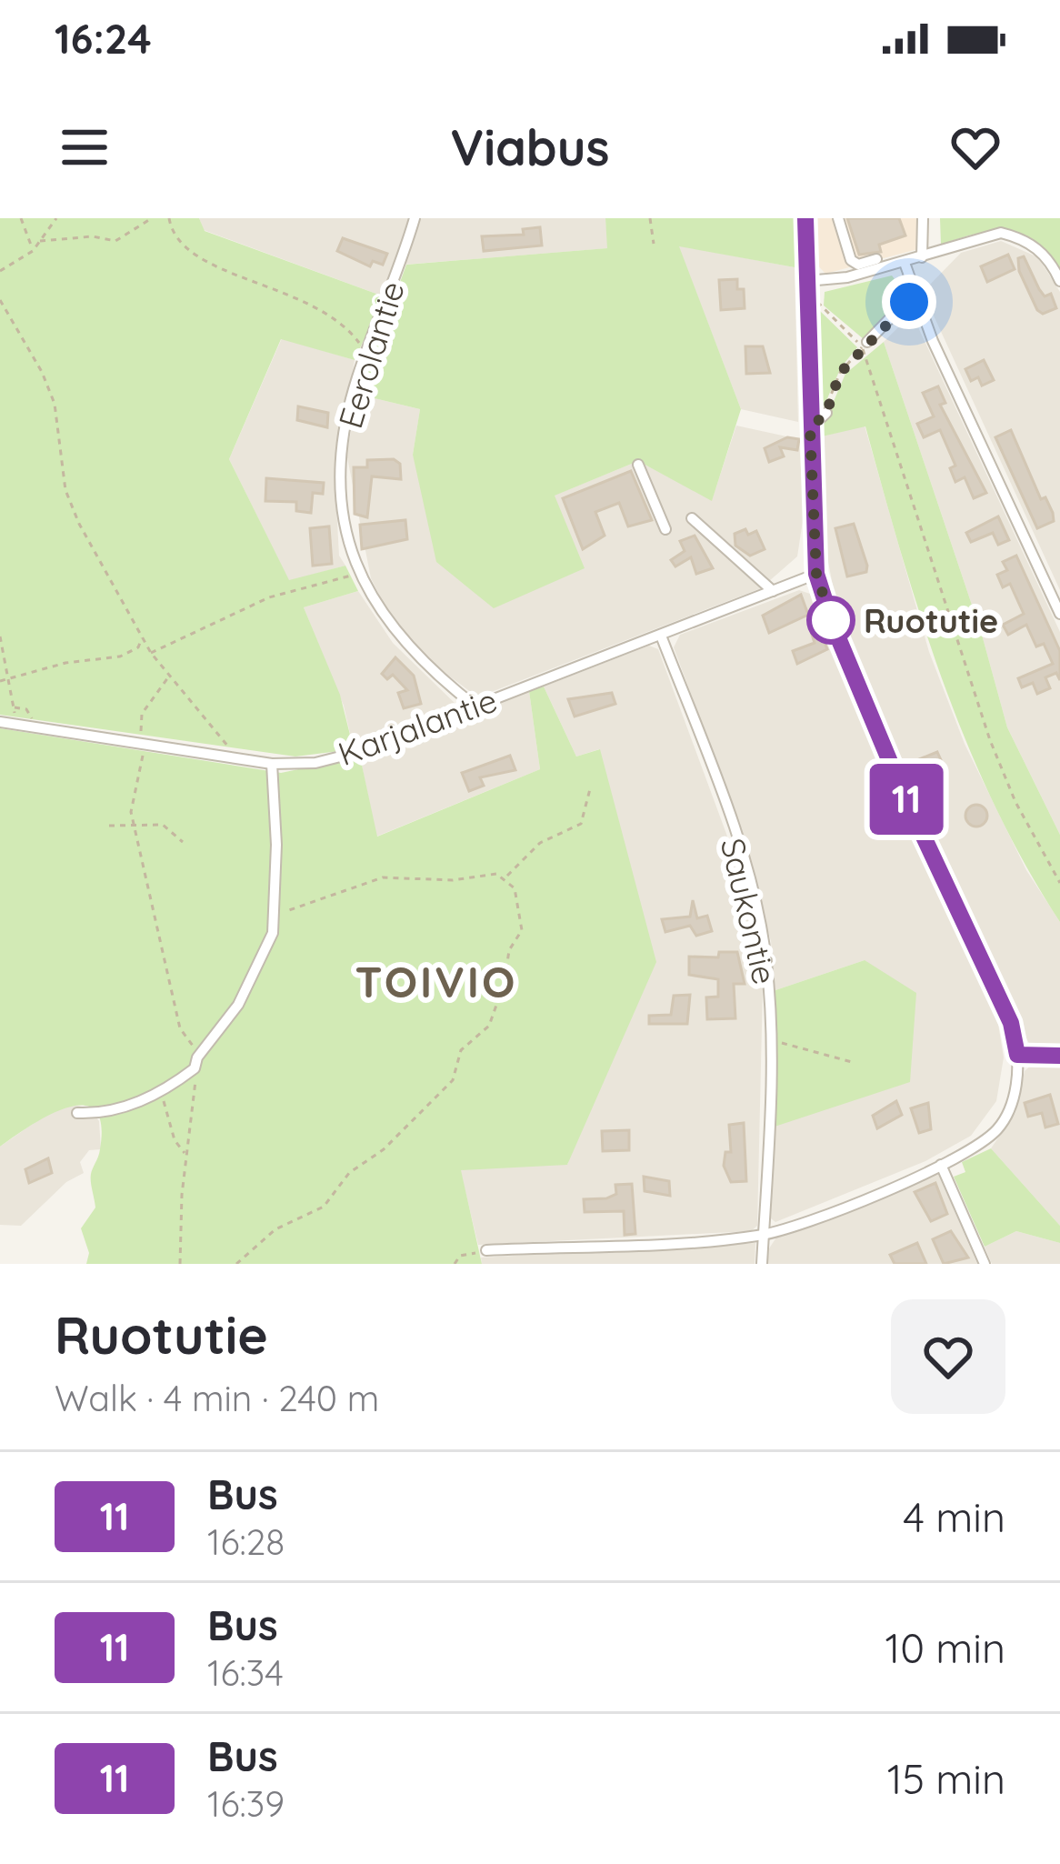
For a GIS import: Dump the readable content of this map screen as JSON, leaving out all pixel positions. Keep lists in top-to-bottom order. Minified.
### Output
{"streets":{"street":["Eerolantie","Karjalantie","Saukontie"]},"crossings":[["Eerolantie","Karjalantie"],["Karjalantie","Saukontie"]],"districts":["TOIVIO"],"places":["Ruotutie"],"lines":["bus line 11"],"page":{"status":"16:24","header":"Viabus","on_map":"11","heading":["Ruotutie","Walk · 4 min · 240 m"],"list":[{"mark":"11","name":"Bus","note":"16:28","value":"4 min"},{"mark":"11","name":"Bus","note":"16:34","value":"10 min"},{"mark":"11","name":"Bus","note":"16:39","value":"15 min"}]}}
